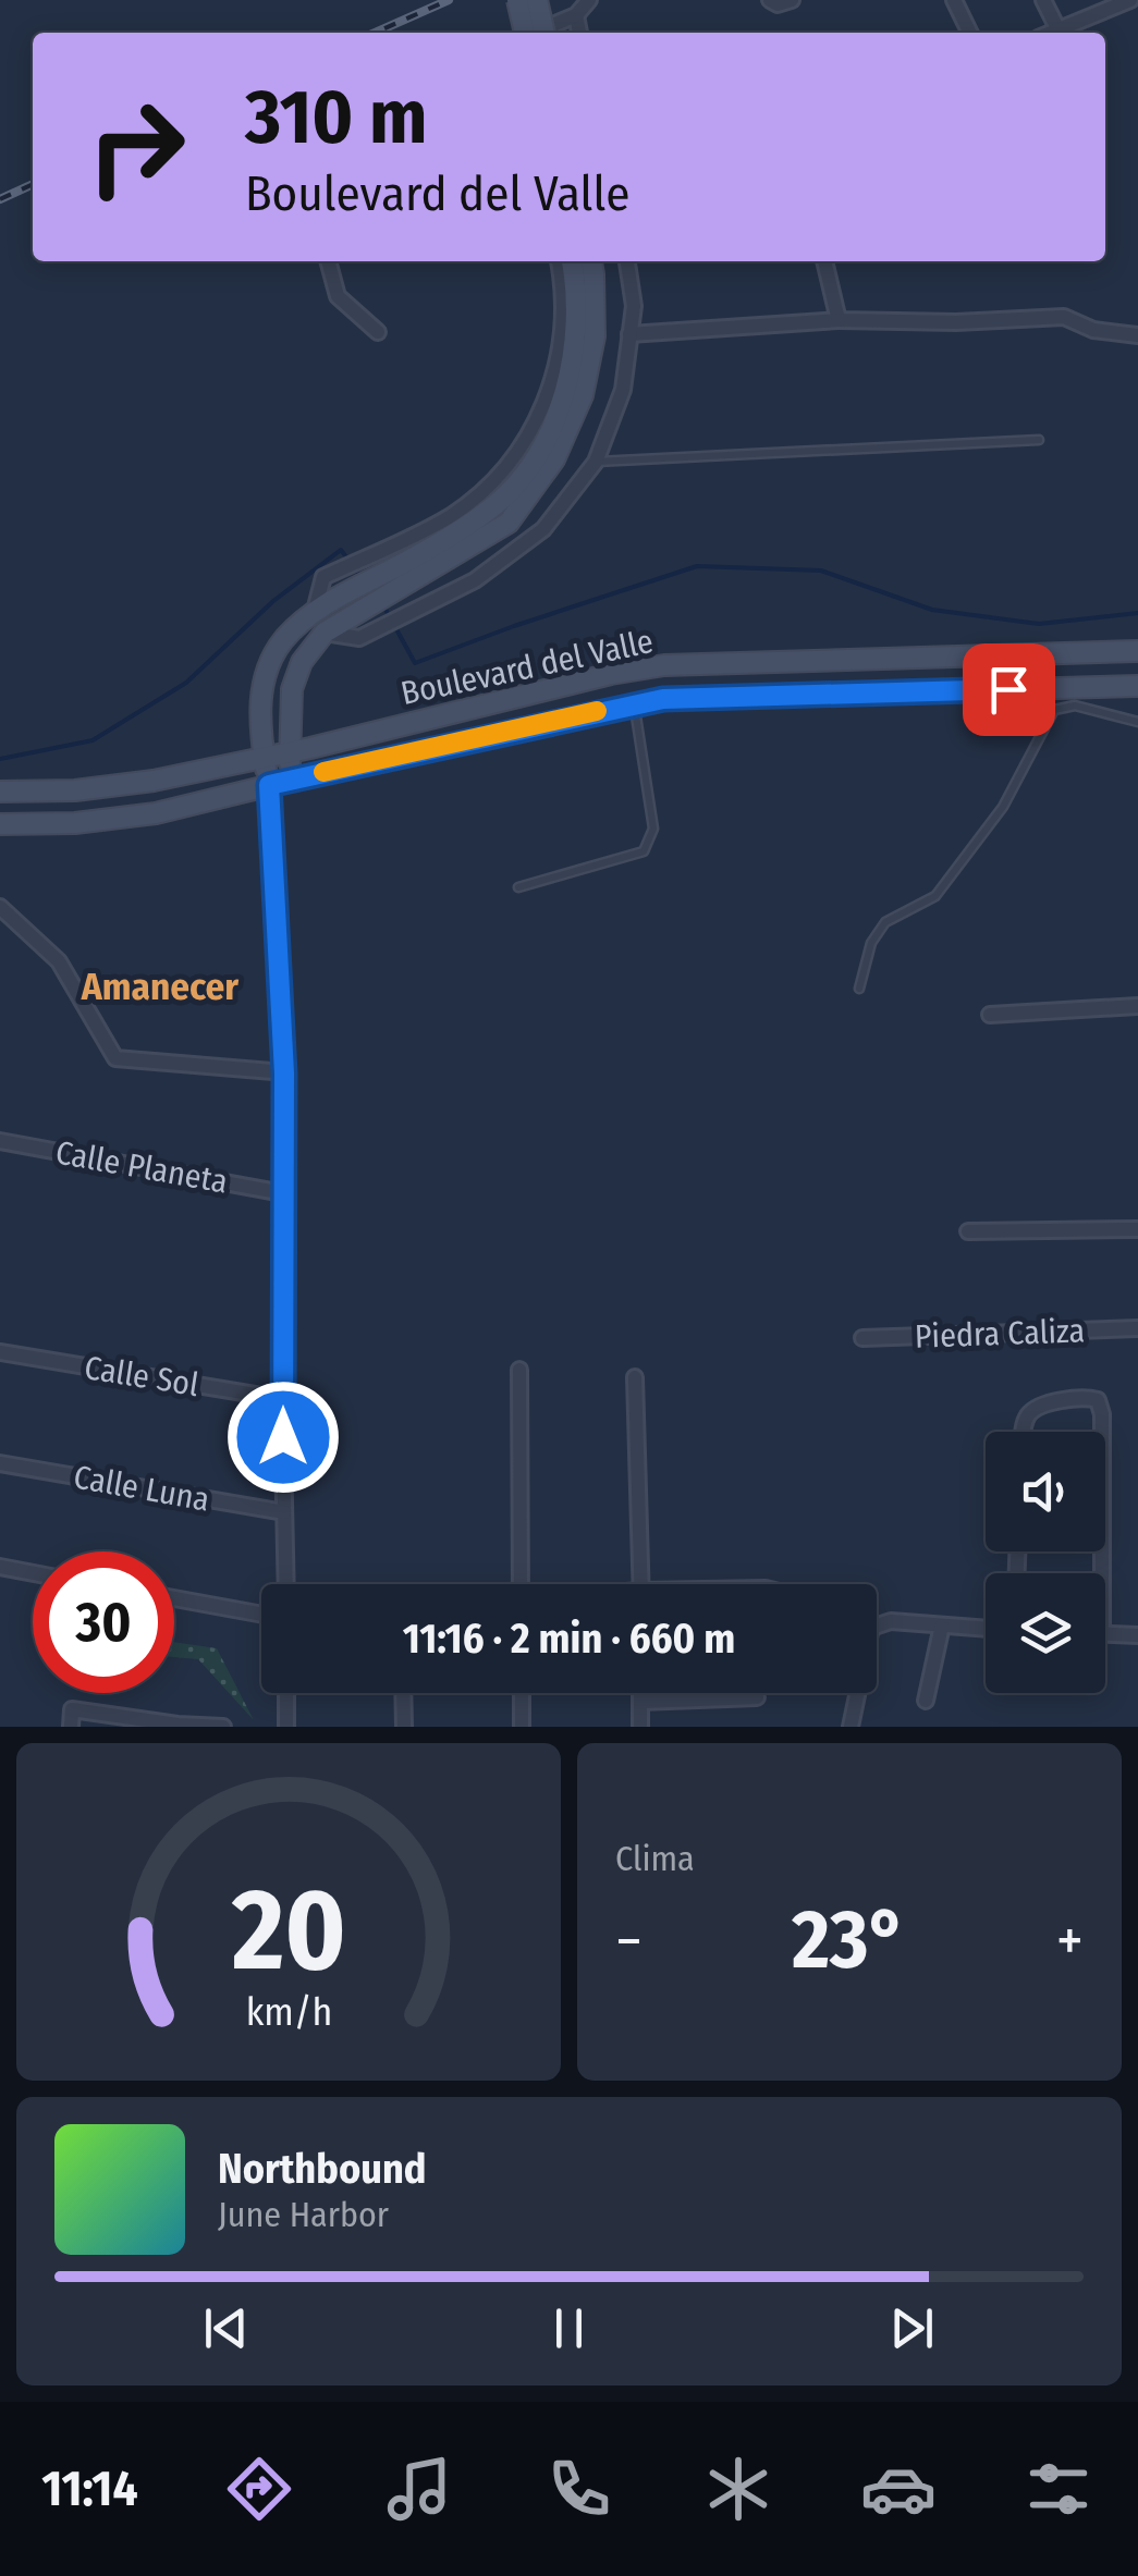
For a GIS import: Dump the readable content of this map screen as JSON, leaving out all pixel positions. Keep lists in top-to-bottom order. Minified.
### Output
{"streets":{"street":["Boulevard del Valle","Calle Planeta","Piedra Caliza","Calle Sol","Calle Luna"]},"districts":["Amanecer"],"page":{"turn":["310 m","Boulevard del Valle"],"limit":"30","trip":"11:16 · 2 min · 660 m","tile":"Clima","heat":["−","23°","+"],"song":["Northbound","June Harbor"],"tabs":"11:14","gauge":["20","km/h"]}}
